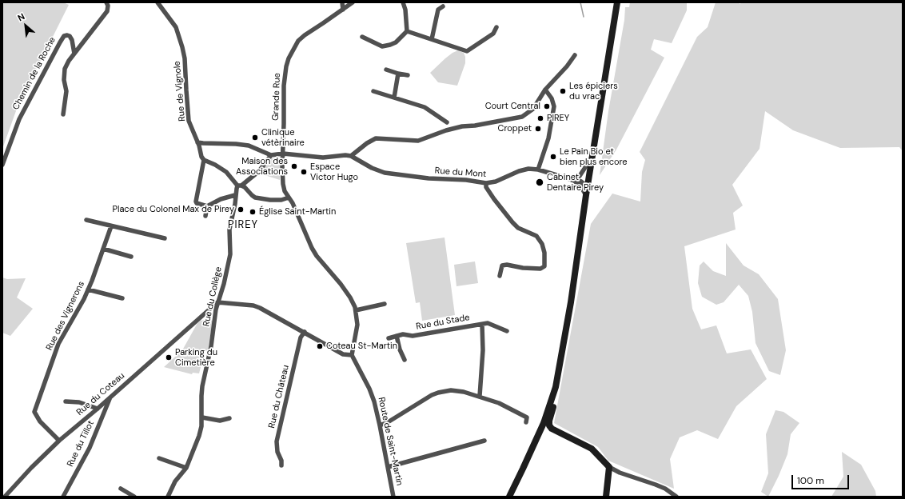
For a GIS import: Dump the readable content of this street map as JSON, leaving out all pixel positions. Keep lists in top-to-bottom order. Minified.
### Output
{"streets":{"street":["Chemin de la Roche","Rue de Vignole","Grande Rue","Rue du Mont","Rue du Collège","Rue des Vignerons","Rue du Stade","Rue du Coteau","Rue du Château","Route de Saint-Martin","Rue du Tillot"]},"crossings":[["Grande Rue","Route de Saint-Martin"],["Rue du Collège","Rue du Coteau"],["Rue des Vignerons","Rue du Coteau"],["Rue du Coteau","Rue du Tillot"]],"districts":["PIREY"],"places":["Les épiciers du vrac","Court Central","PIREY","Croppet","Clinique vétèrinaire","Le Pain Bio et bien plus encore","Maison des Associations","Espace Victor Hugo","Cabinet Dentaire Pirey","Place du Colonel Max de Pirey","Église Saint-Martin","Coteau St-Martin","Parking du Cimetière"],"scale_bar":"100 m","north":"top left"}
